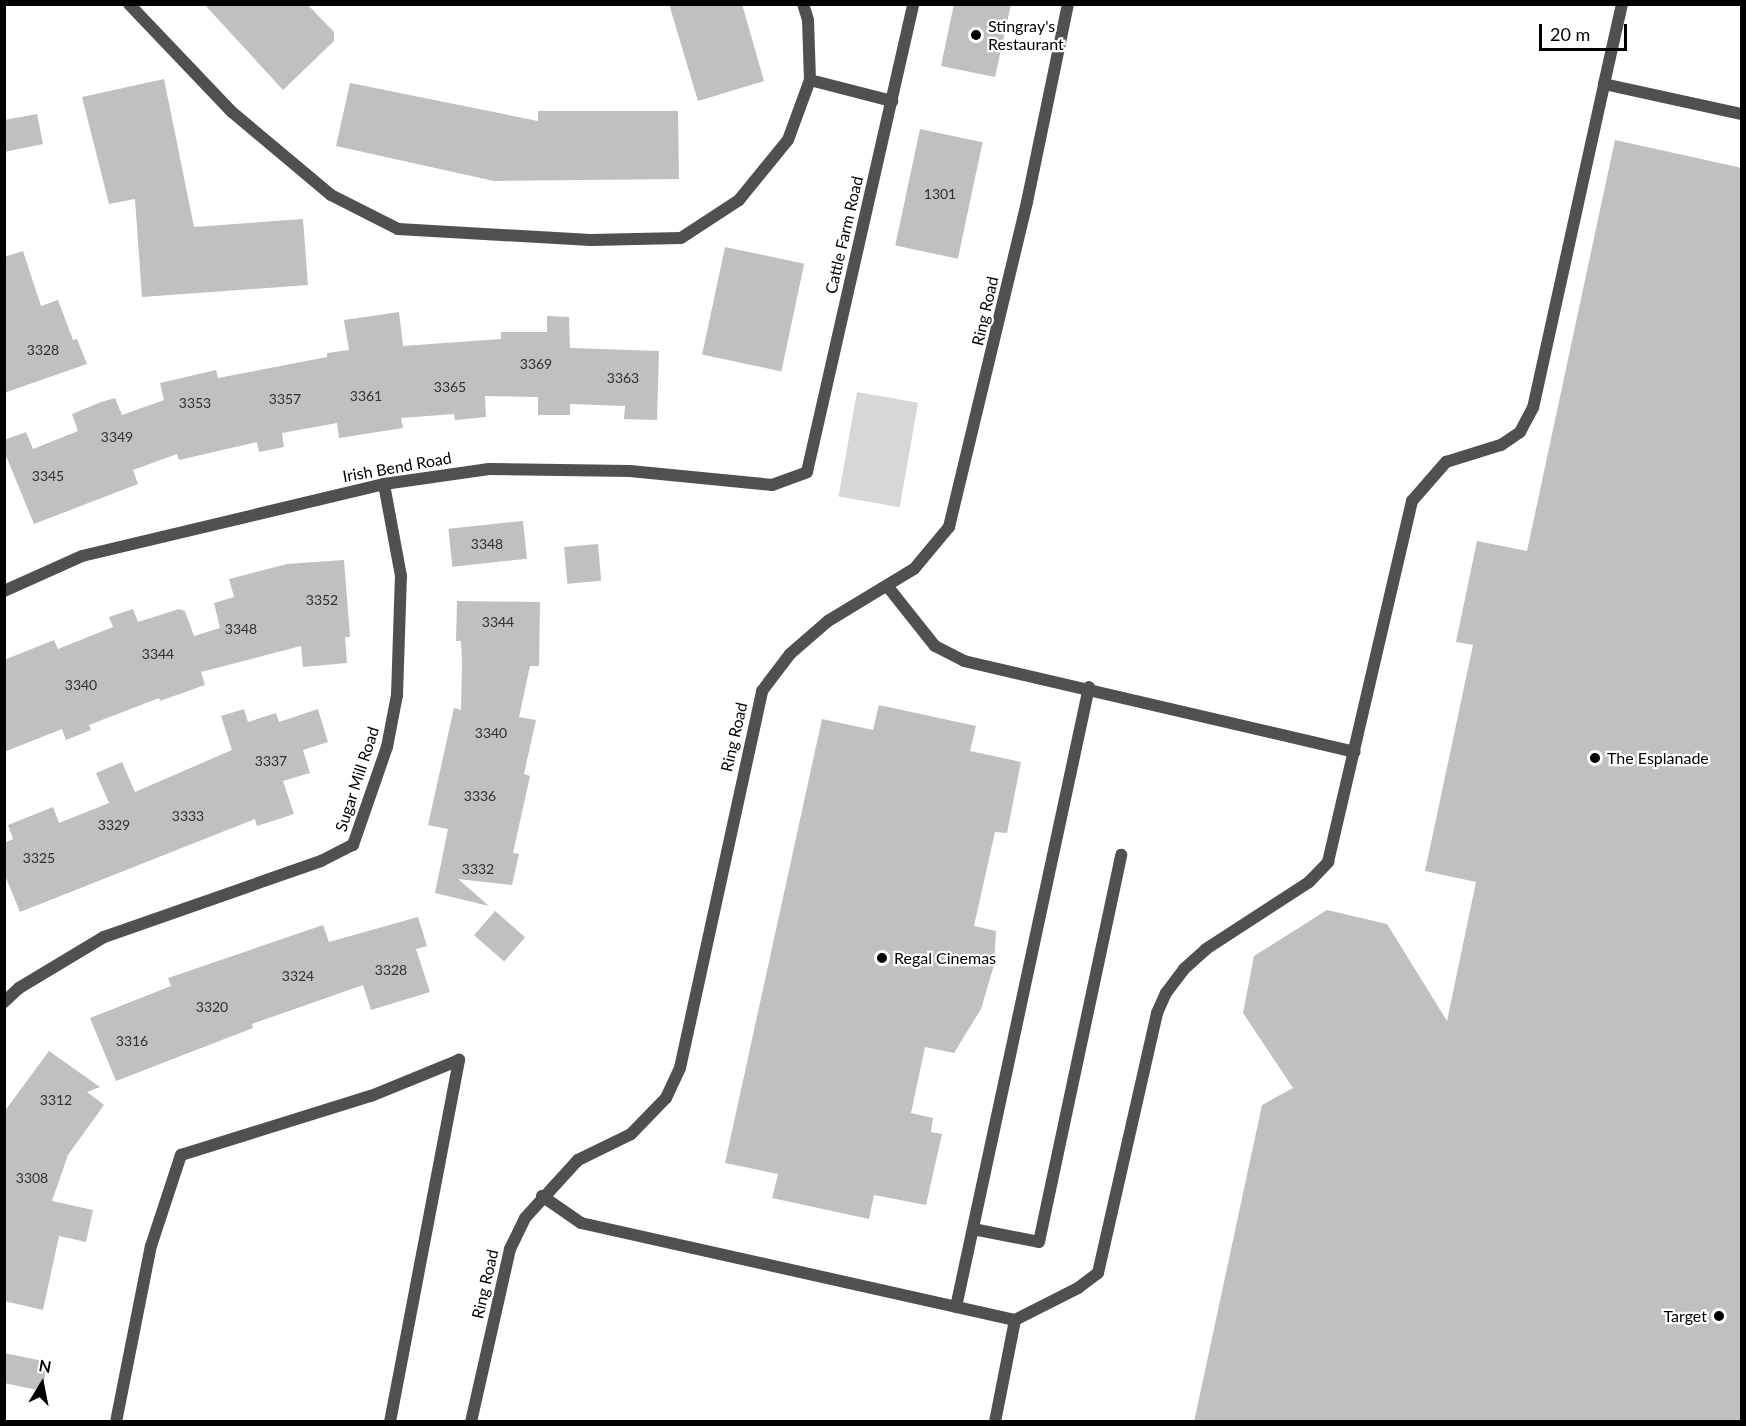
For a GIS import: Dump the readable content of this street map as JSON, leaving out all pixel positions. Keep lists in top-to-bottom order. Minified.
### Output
{"streets":{"street":["Cattle Farm Road","Ring Road","Irish Bend Road","Sugar Mill Road"]},"crossings":[["Cattle Farm Road","Irish Bend Road"],["Irish Bend Road","Sugar Mill Road"]],"places":["Stingray's Restaurant","The Esplanade","Regal Cinemas","Target"],"house_numbers":["1301","3328","3369","3363","3365","3361","3357","3353","3349","3345","3348","3352","3344","3348","3344","3340","3340","3337","3336","3333","3329","3325","3332","3328","3324","3320","3316","3312","3308"],"scale_bar":"20 m","north":"top"}
